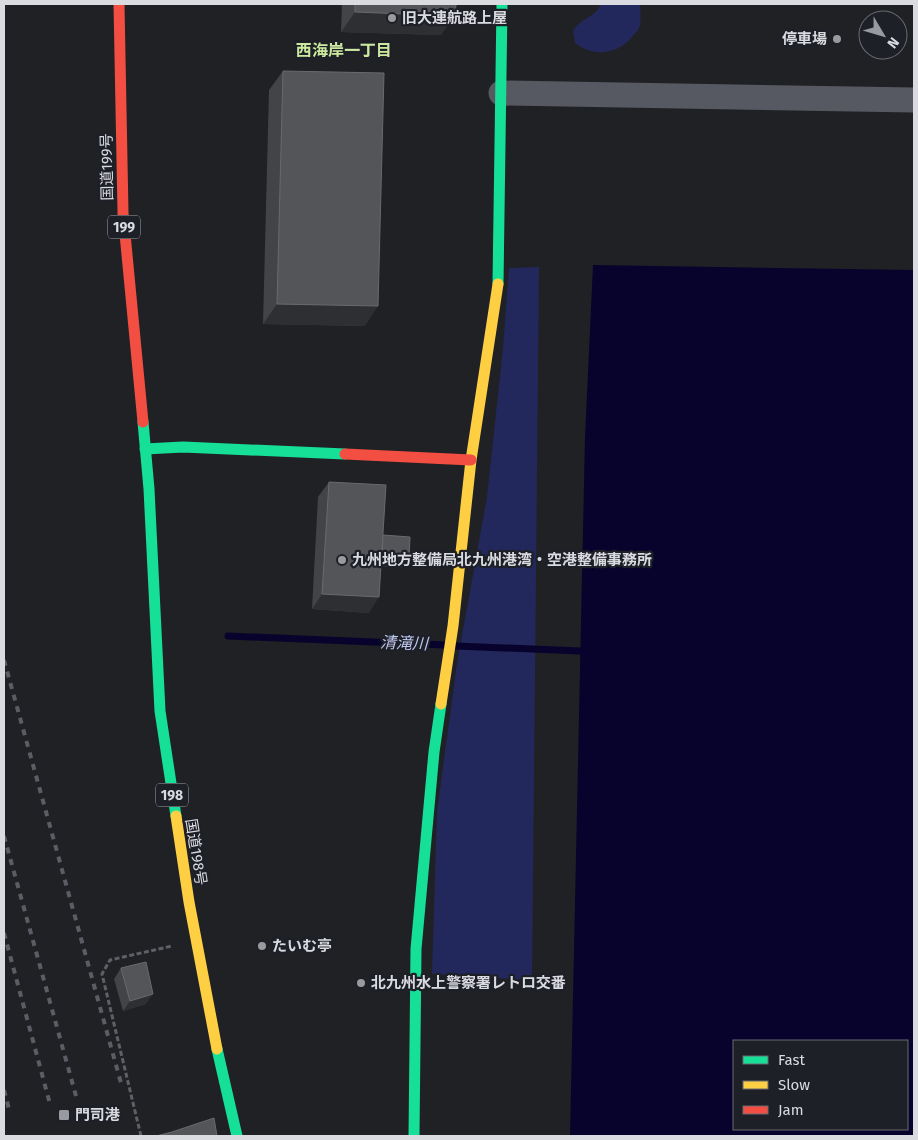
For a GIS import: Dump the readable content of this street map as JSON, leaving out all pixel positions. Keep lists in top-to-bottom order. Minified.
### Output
{"streets":{"main road":["国道199号","199","198","国道198号"]},"crossings":[["国道199号","国道198号"]],"districts":["西海岸一丁目"],"water":["清滝川"],"places":{"other":["旧大連航路上屋","停車場","九州地方整備局北九州港湾・空港整備事務所","たいむ亭","北九州水上警察署レトロ交番"],"transit":["門司港"]},"legend":["Fast","Slow","Jam"],"north":"bottom right"}
